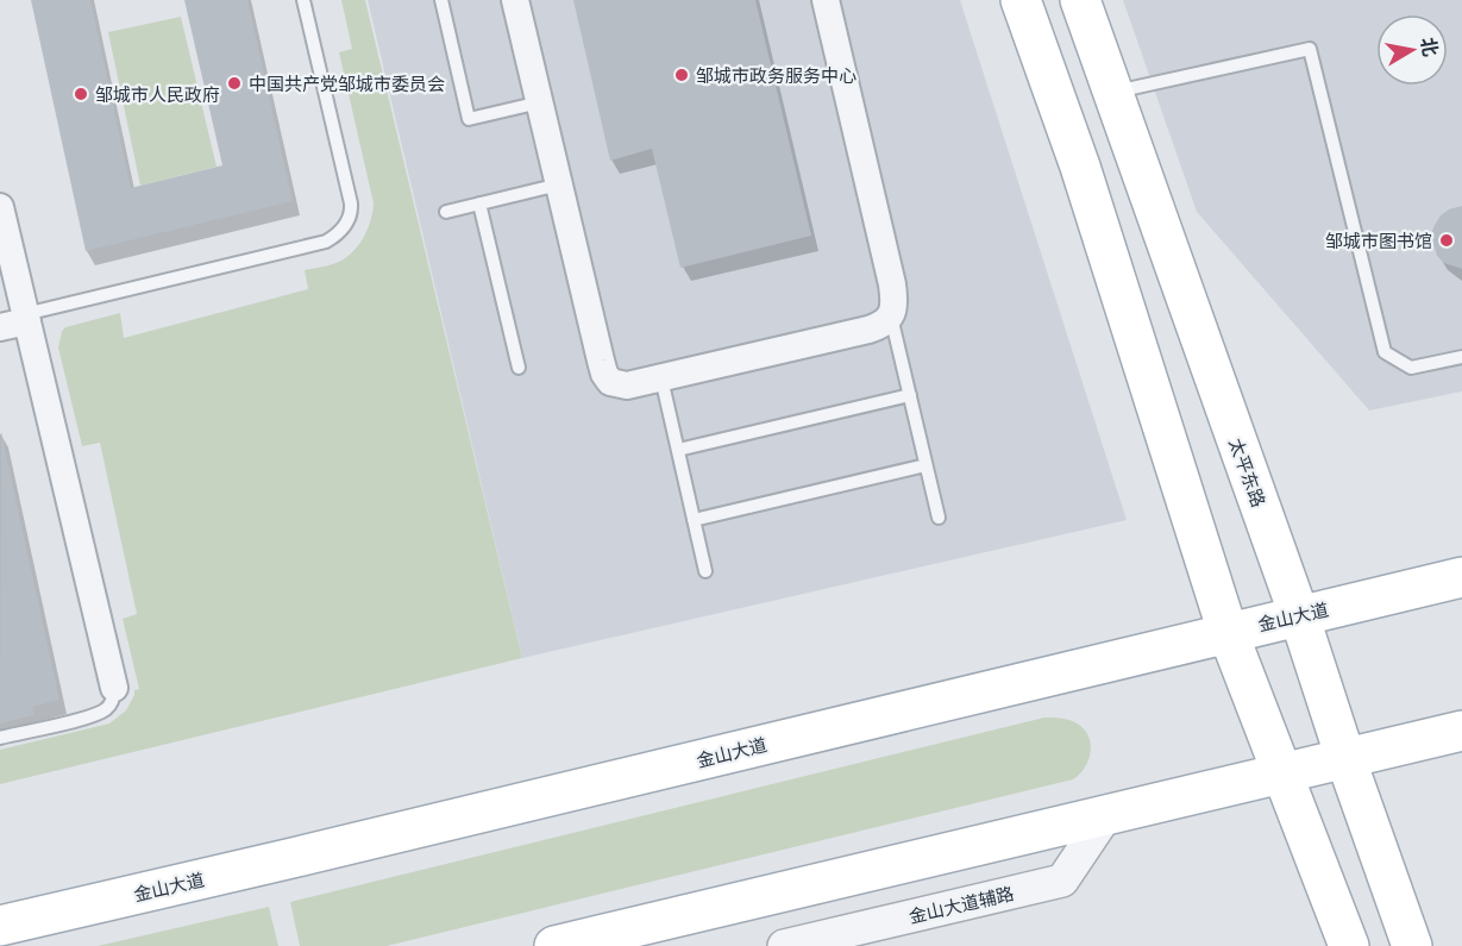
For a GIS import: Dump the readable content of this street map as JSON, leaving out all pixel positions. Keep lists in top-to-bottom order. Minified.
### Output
{"streets":{"main road":["太平东路","金山大道"],"street":["金山大道辅路"]},"crossings":[["太平东路","金山大道"]],"places":["邹城市政务服务中心","中国共产党邹城市委员会","邹城市人民政府","邹城市图书馆"],"north":"right"}
